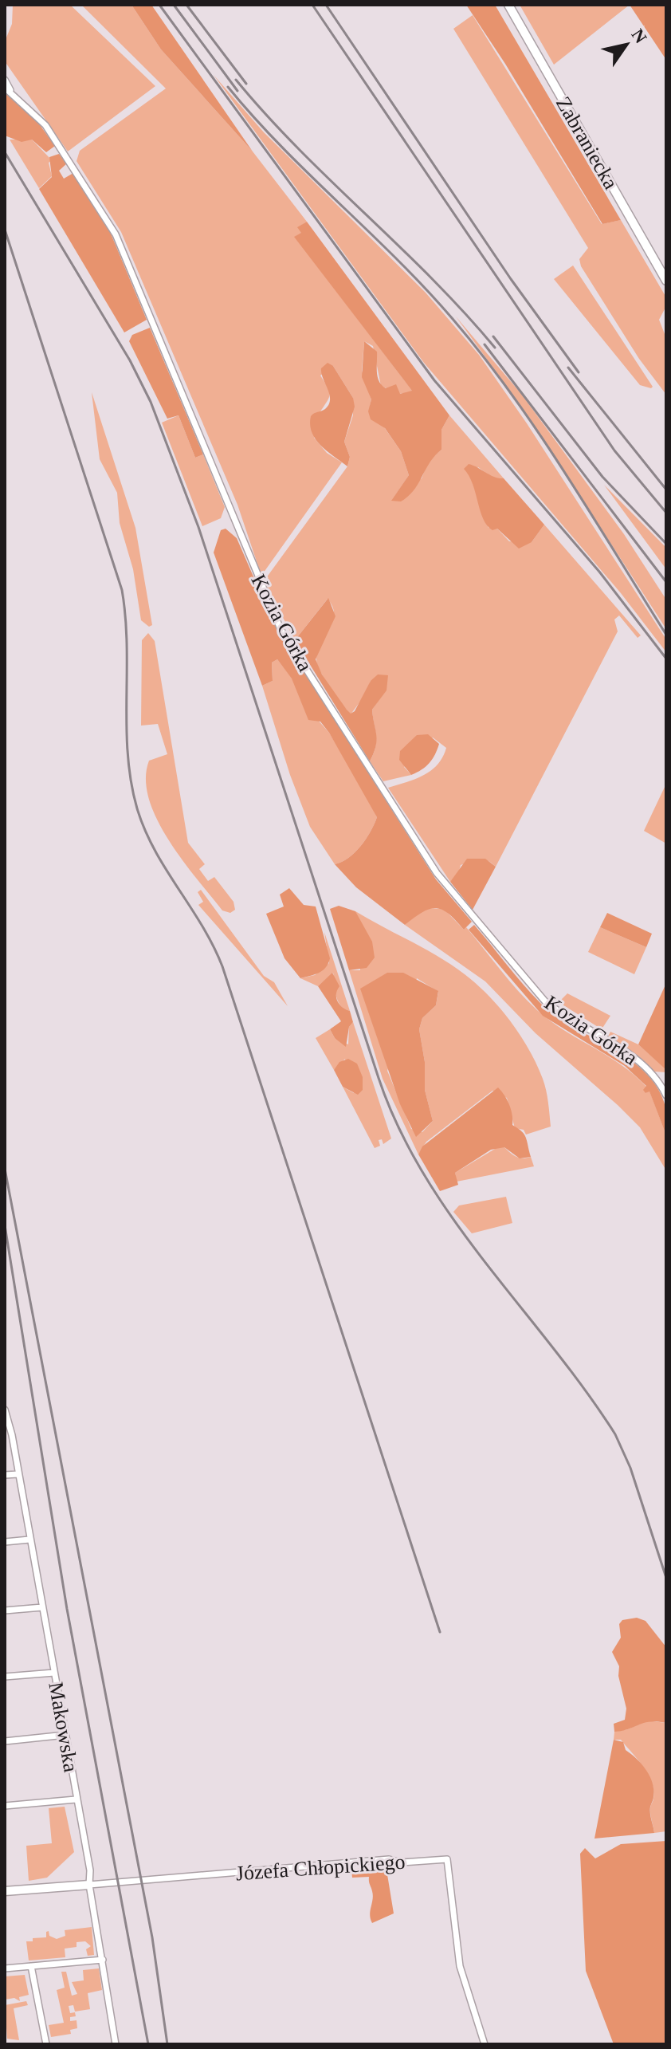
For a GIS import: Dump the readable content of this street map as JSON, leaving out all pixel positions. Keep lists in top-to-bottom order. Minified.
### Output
{"streets":{"main road":["Zabraniecka","Józefa Chłopickiego"],"street":["Kozia Górka","Makowska"]},"crossings":[["Makowska","Józefa Chłopickiego"]],"north":"top right"}
